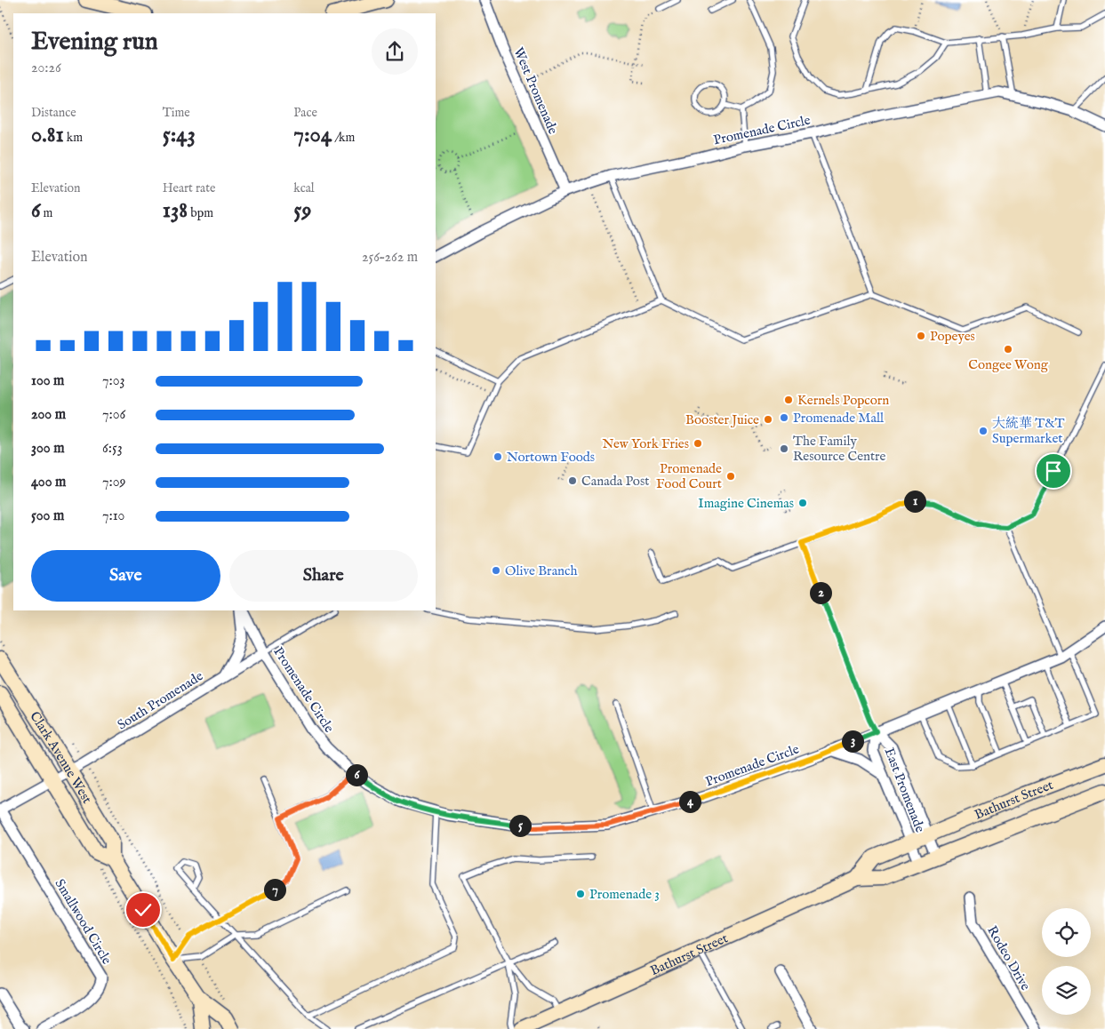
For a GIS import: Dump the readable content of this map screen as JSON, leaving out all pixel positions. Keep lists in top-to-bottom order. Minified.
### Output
{"streets":{"main road":["Clark Avenue West","Bathurst Street"],"street":["West Promenade","Promenade Circle","South Promenade","East Promenade","Smallwood Circle","Rodeo Drive"]},"crossings":[["West Promenade","Promenade Circle"],["Promenade Circle","South Promenade"],["Promenade Circle","East Promenade"],["South Promenade","Clark Avenue West"],["South Promenade","Smallwood Circle"],["Clark Avenue West","Smallwood Circle"],["East Promenade","Bathurst Street"]],"places":["Popeyes","Congee Wong","Kernels Popcorn","Promenade Mall","Booster Juice","大統華 T&T Supermarket","New York Fries","The Family Resource Centre","Nortown Foods","Promenade Food Court","Canada Post","Imagine Cinemas","Olive Branch","Promenade 3"],"page":{"heading":["Evening run","20:26"],"stats":[["Distance","0.81 km"],["Time","5:43"],["Pace","7:04 /km"],["Elevation","6 m"],["Heart rate","138 bpm"],["kcal","59"]],"chart":["Elevation","256–262 m"],"list":[{"name":"100 m","note":"7:03"},{"name":"200 m","note":"7:06"},{"name":"300 m","note":"6:53"},{"name":"400 m","note":"7:09"},{"name":"500 m","note":"7:10"}],"pins":["1","2","3","6","4","5","7"],"buttons":["Save","Share"]}}
